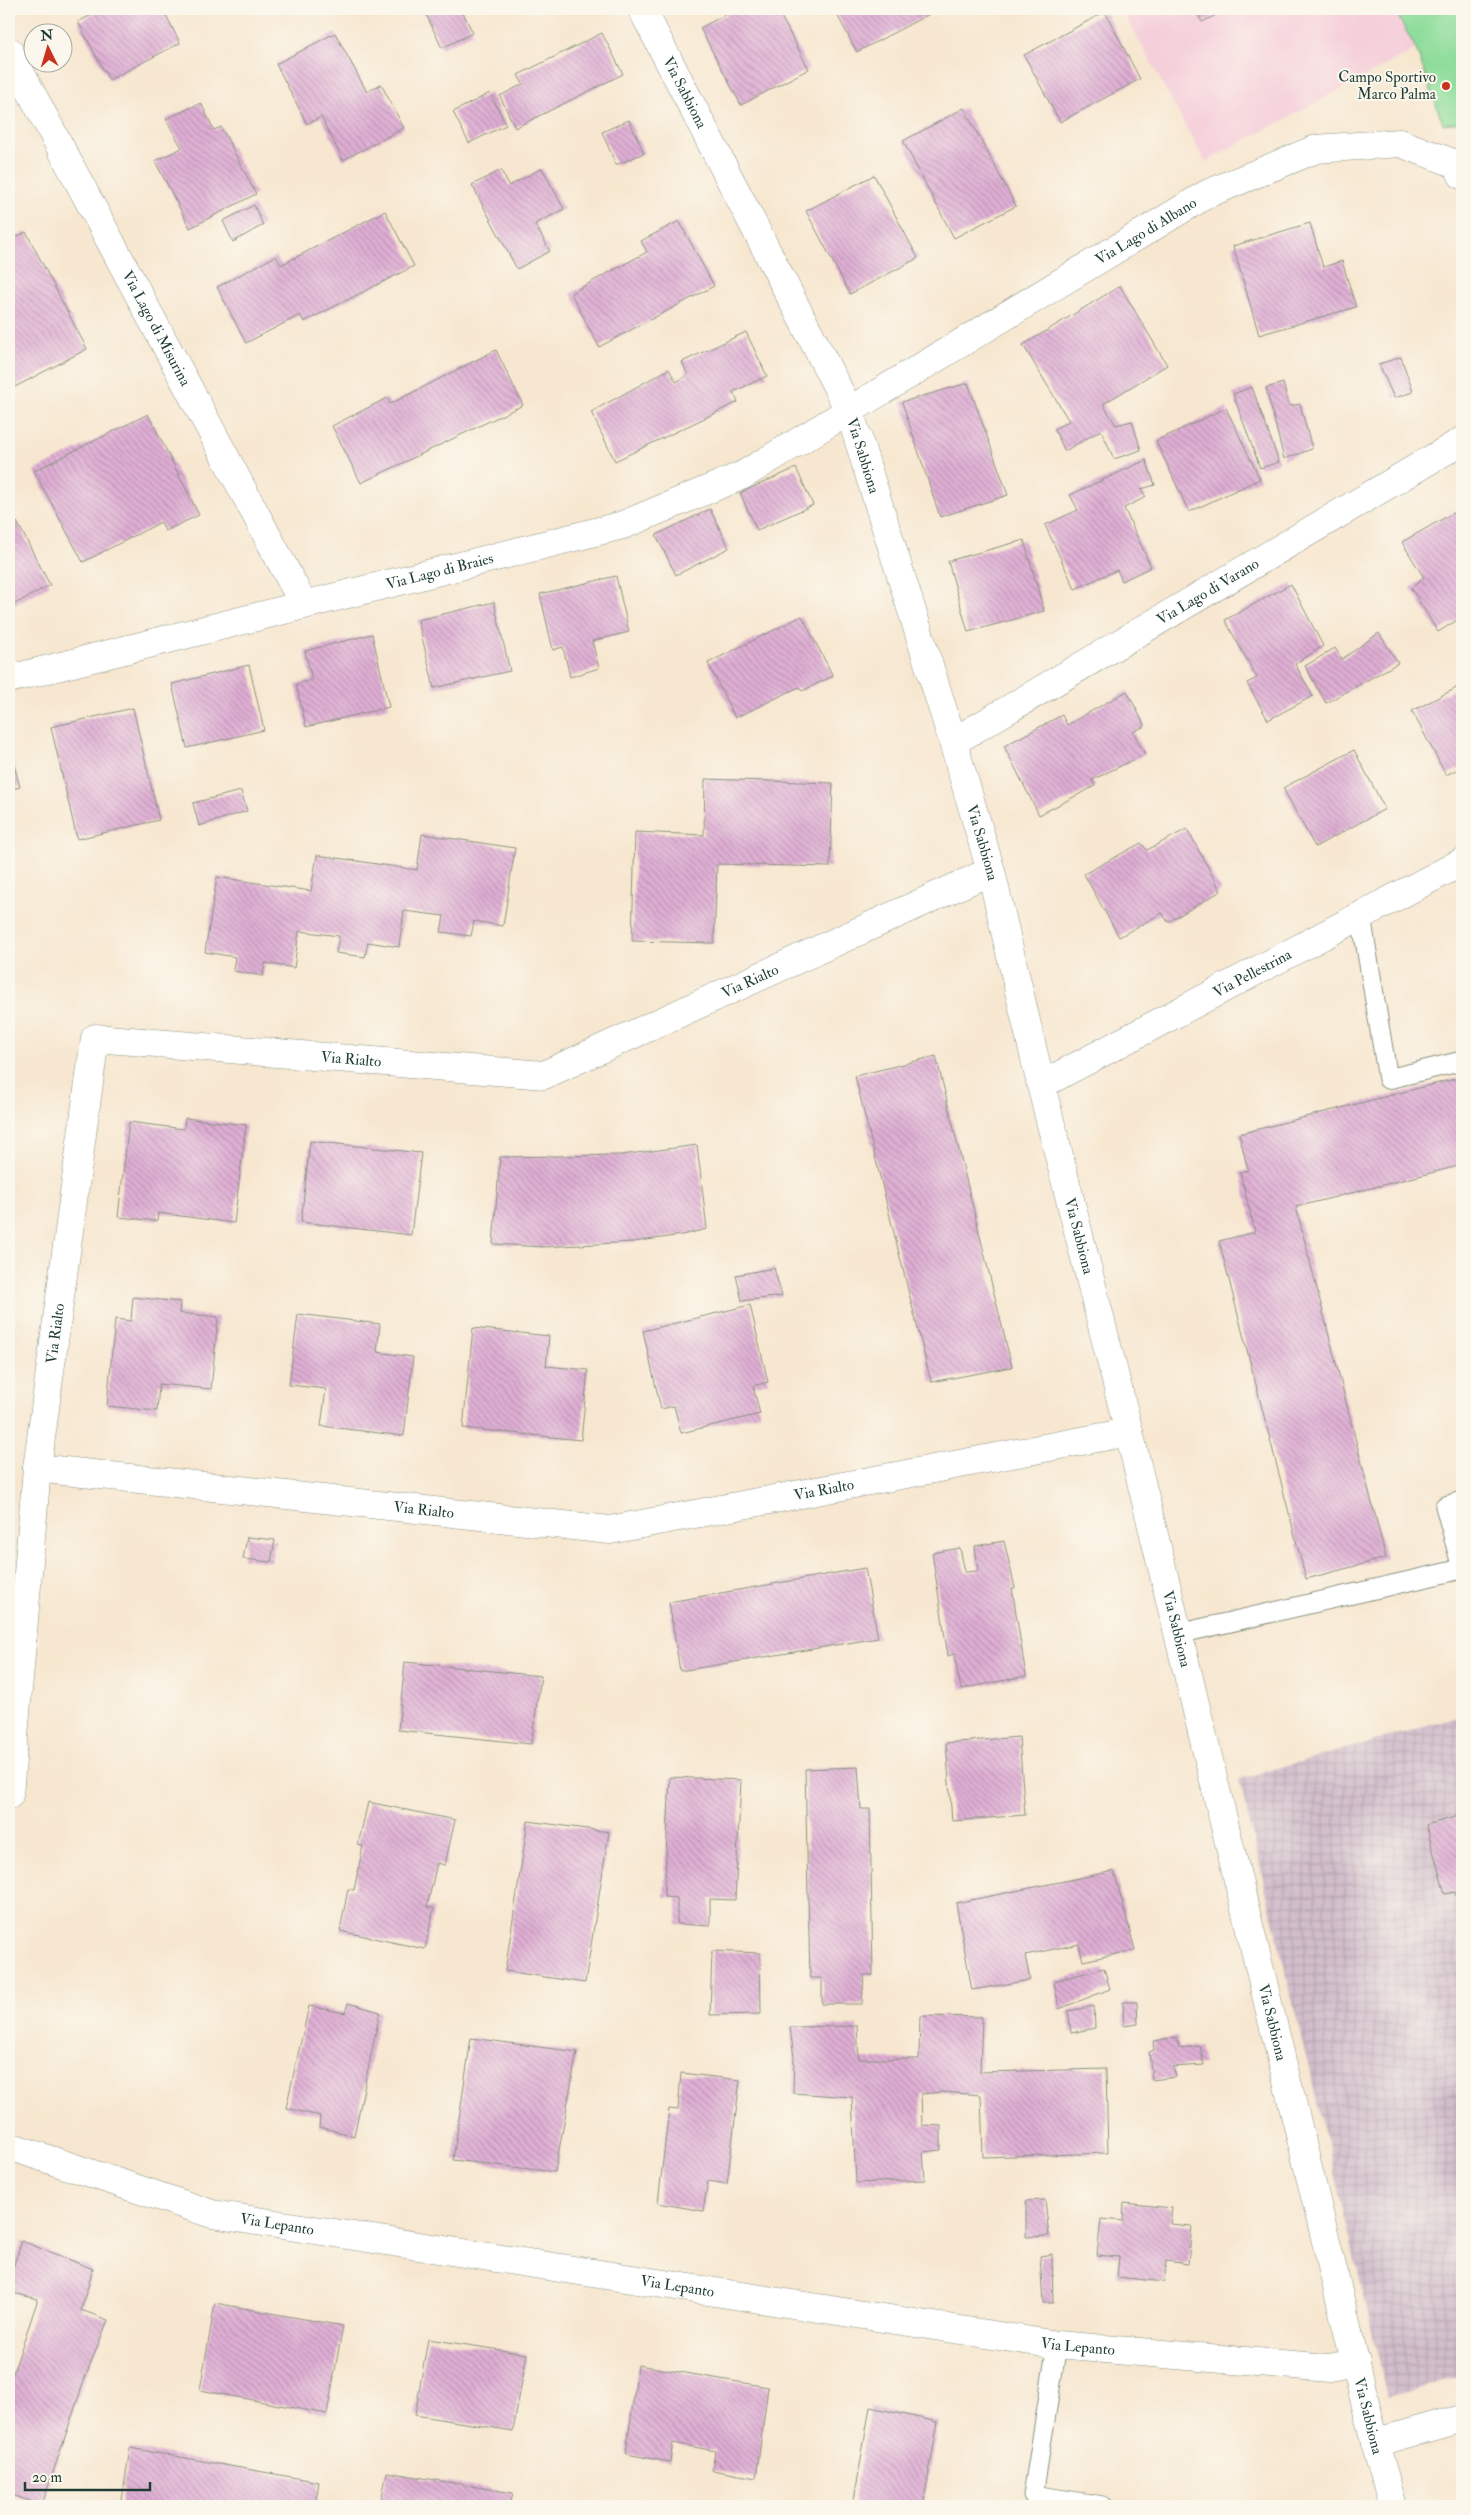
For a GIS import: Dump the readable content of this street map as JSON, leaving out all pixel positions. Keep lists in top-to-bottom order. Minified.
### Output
{"streets":{"street":["Via Sabbiona","Via Lago di Albano","Via Lago di Misurina","Via Lago di Braies","Via Lago di Varano","Via Pellestrina","Via Rialto","Via Lepanto"]},"crossings":[["Via Sabbiona","Via Lago di Albano"],["Via Sabbiona","Via Lago di Braies"],["Via Sabbiona","Via Lago di Varano"],["Via Sabbiona","Via Pellestrina"],["Via Sabbiona","Via Rialto"],["Via Sabbiona","Via Lepanto"],["Via Lago di Albano","Via Lago di Braies"],["Via Lago di Misurina","Via Lago di Braies"]],"places":["Campo Sportivo Marco Palma"],"scale_bar":"20 m","north":"top"}
